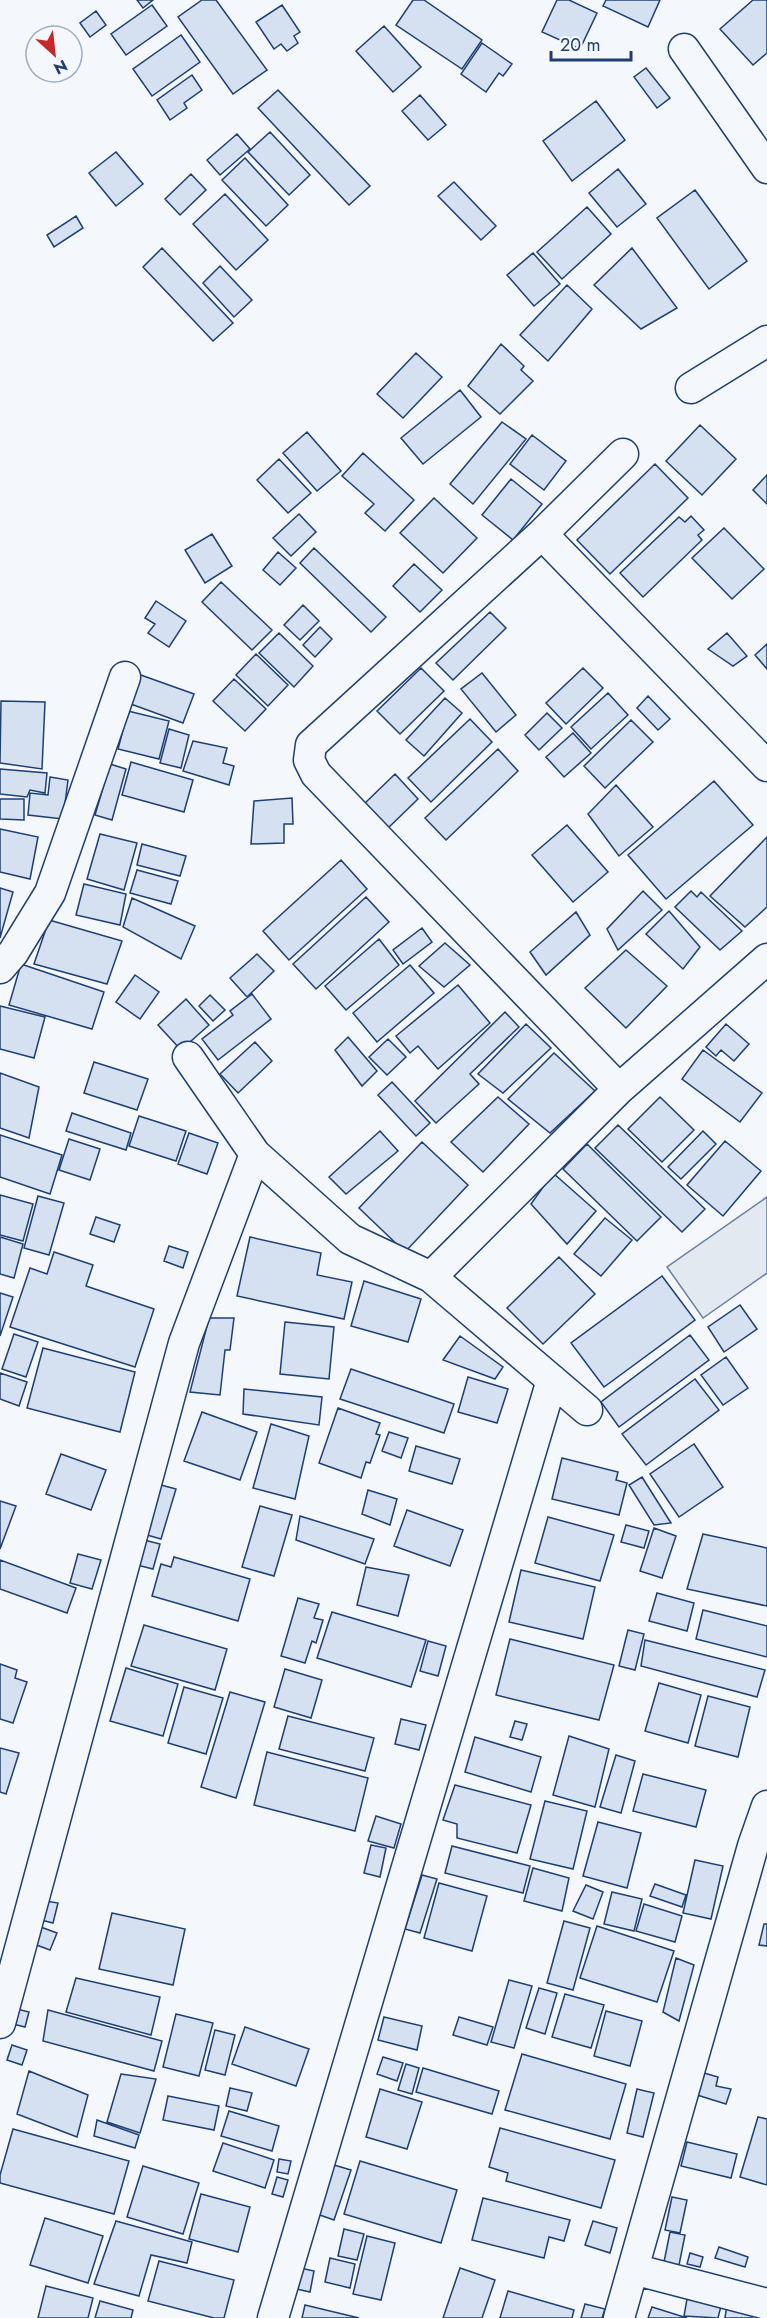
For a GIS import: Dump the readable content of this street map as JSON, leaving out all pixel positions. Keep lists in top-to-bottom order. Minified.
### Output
{"scale_bar":"20 m","north":"bottom right"}
